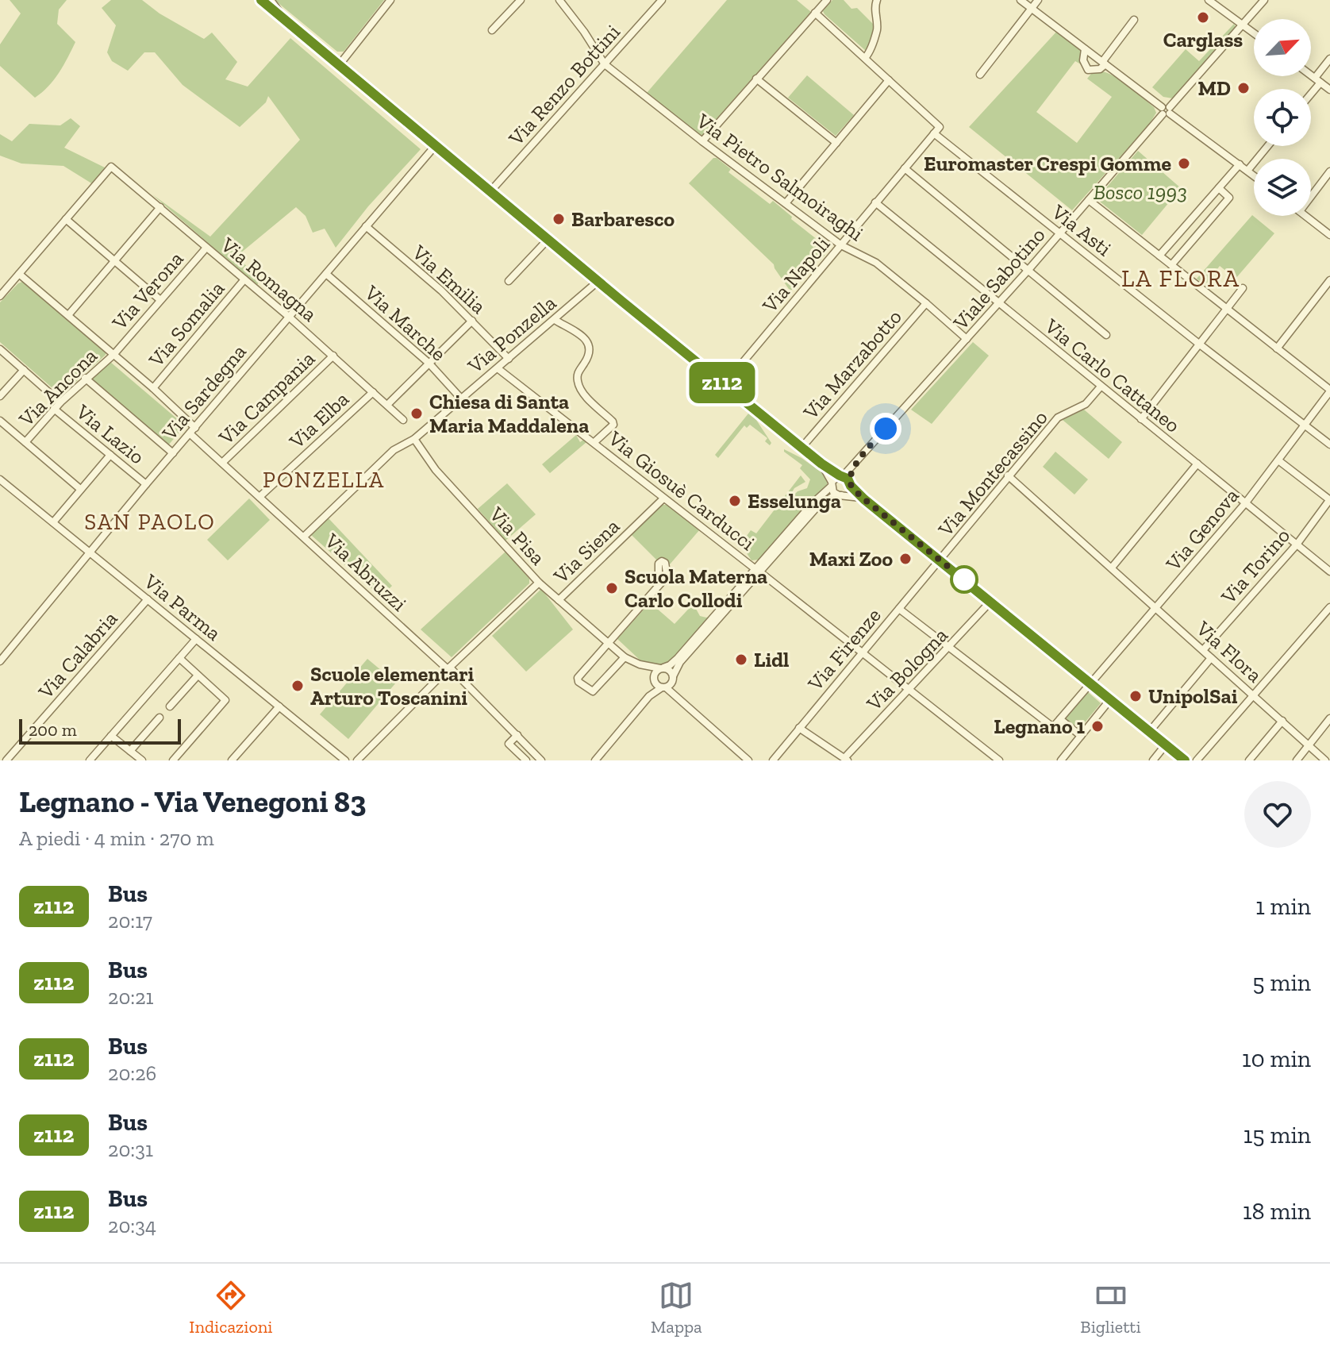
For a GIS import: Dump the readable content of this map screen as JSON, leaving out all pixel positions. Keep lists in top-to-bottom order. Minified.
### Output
{"streets":{"street":["Via Renzo Bottini","Via Pietro Salmoiraghi","Via Asti","Via Napoli","Viale Sabotino","Via Romagna","Via Emilia","Via Verona","Via Marche","Via Somalia","Via Ponzella","Via Marzabotto","Via Carlo Cattaneo","Via Ancona","Via Sardegna","Via Campania","Via Elba","Via Lazio","Via Montecassino","Via Giosuè Carducci","Via Genova","Via Pisa","Via Siena","Via Torino","Via Abruzzi","Via Parma","Via Firenze","Via Flora","Via Calabria","Via Bologna"]},"crossings":[["Via Renzo Bottini","Via Pietro Salmoiraghi"],["Via Pietro Salmoiraghi","Via Napoli"],["Via Pietro Salmoiraghi","Viale Sabotino"],["Via Pietro Salmoiraghi","Via Marzabotto"],["Via Asti","Via Napoli"],["Via Asti","Viale Sabotino"],["Via Asti","Via Genova"],["Via Napoli","Via Carlo Cattaneo"],["Viale Sabotino","Via Carlo Cattaneo"],["Via Romagna","Via Verona"],["Via Romagna","Via Somalia"],["Via Romagna","Via Sardegna"],["Via Romagna","Via Campania"],["Via Romagna","Via Elba"],["Via Emilia","Via Ponzella"],["Via Emilia","Via Sardegna"],["Via Verona","Via Ancona"],["Via Marche","Via Ponzella"],["Via Marche","Via Sardegna"],["Via Ponzella","Via Giosuè Carducci"],["Via Ponzella","Via Pisa"],["Via Ponzella","Via Abruzzi"],["Via Carlo Cattaneo","Via Montecassino"],["Via Carlo Cattaneo","Via Genova"],["Via Carlo Cattaneo","Via Torino"],["Via Ancona","Via Lazio"],["Via Sardegna","Via Lazio"],["Via Sardegna","Via Abruzzi"],["Via Sardegna","Via Parma"],["Via Campania","Via Abruzzi"],["Via Elba","Via Abruzzi"],["Via Montecassino","Via Firenze"],["Via Montecassino","Via Flora"],["Via Giosuè Carducci","Via Siena"],["Via Giosuè Carducci","Via Firenze"],["Via Giosuè Carducci","Via Bologna"],["Via Genova","Via Flora"],["Via Genova","Via Bologna"],["Via Pisa","Via Siena"],["Via Torino","Via Flora"],["Via Parma","Via Calabria"]],"districts":["LA FLORA","PONZELLA","SAN PAOLO"],"parks":["Bosco 1993"],"places":["Carglass","MD","Euromaster Crespi Gomme","Barbaresco","Chiesa di Santa Maria Maddalena","Esselunga","Maxi Zoo","Scuola Materna Carlo Collodi","Lidl","Scuole elementari Arturo Toscanini","UnipolSai","Legnano 1"],"lines":["bus line z112"],"scale_bar":"200 m","north":"top right","page":{"on_map":"z112","scale":"200 m","heading":["Legnano - Via Venegoni 83","A piedi · 4 min · 270 m"],"list":[{"mark":"z112","name":"Bus","note":"20:17","value":"1 min"},{"mark":"z112","name":"Bus","note":"20:21","value":"5 min"},{"mark":"z112","name":"Bus","note":"20:26","value":"10 min"},{"mark":"z112","name":"Bus","note":"20:31","value":"15 min"},{"mark":"z112","name":"Bus","note":"20:34","value":"18 min"}],"tabs":["Indicazioni","Mappa","Biglietti"]}}
